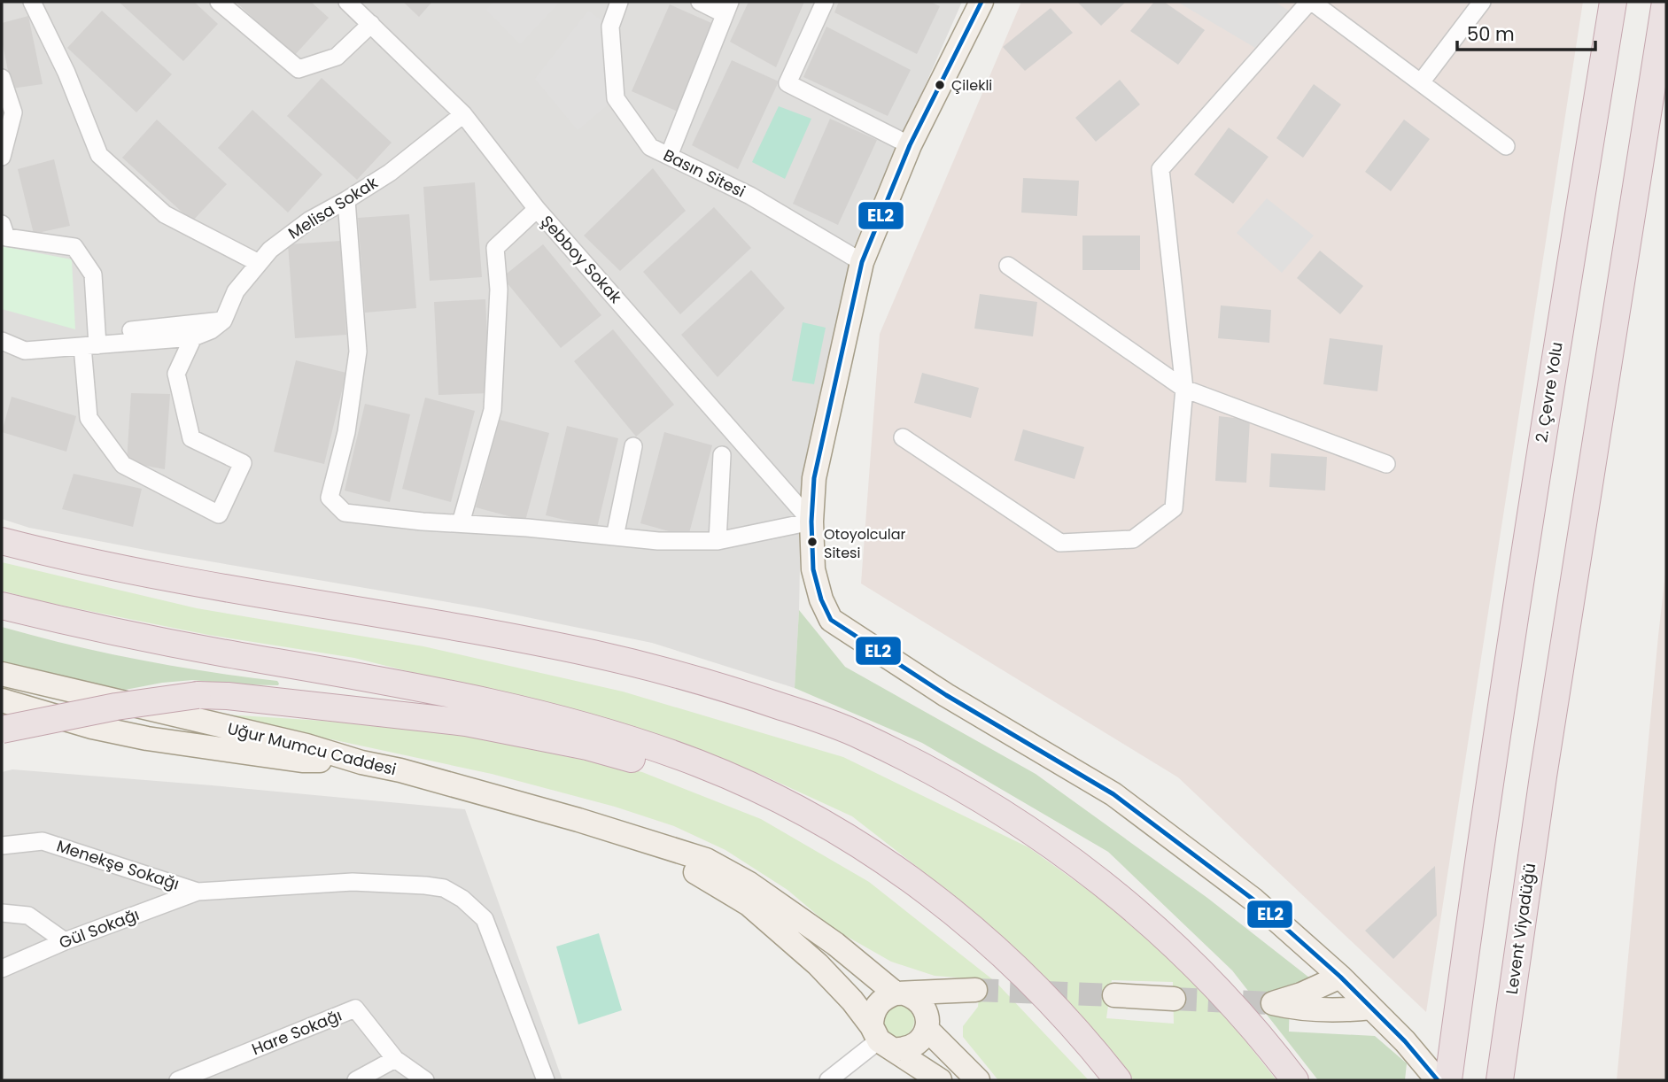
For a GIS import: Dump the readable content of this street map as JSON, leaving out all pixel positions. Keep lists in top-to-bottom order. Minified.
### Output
{"streets":{"highway":["2. Çevre Yolu","Levent Viyadüğü"],"main road":["Uğur Mumcu Caddesi"],"street":["Basın Sitesi","Melisa Sokak","Şebboy Sokak","Menekşe Sokağı","Gül Sokağı","Hare Sokağı"]},"crossings":[["Melisa Sokak","Şebboy Sokak"],["Menekşe Sokağı","Gül Sokağı"]],"places":["Çilekli","Otoyolcular Sitesi"],"lines":["transit line EL2"],"scale_bar":"50 m"}
